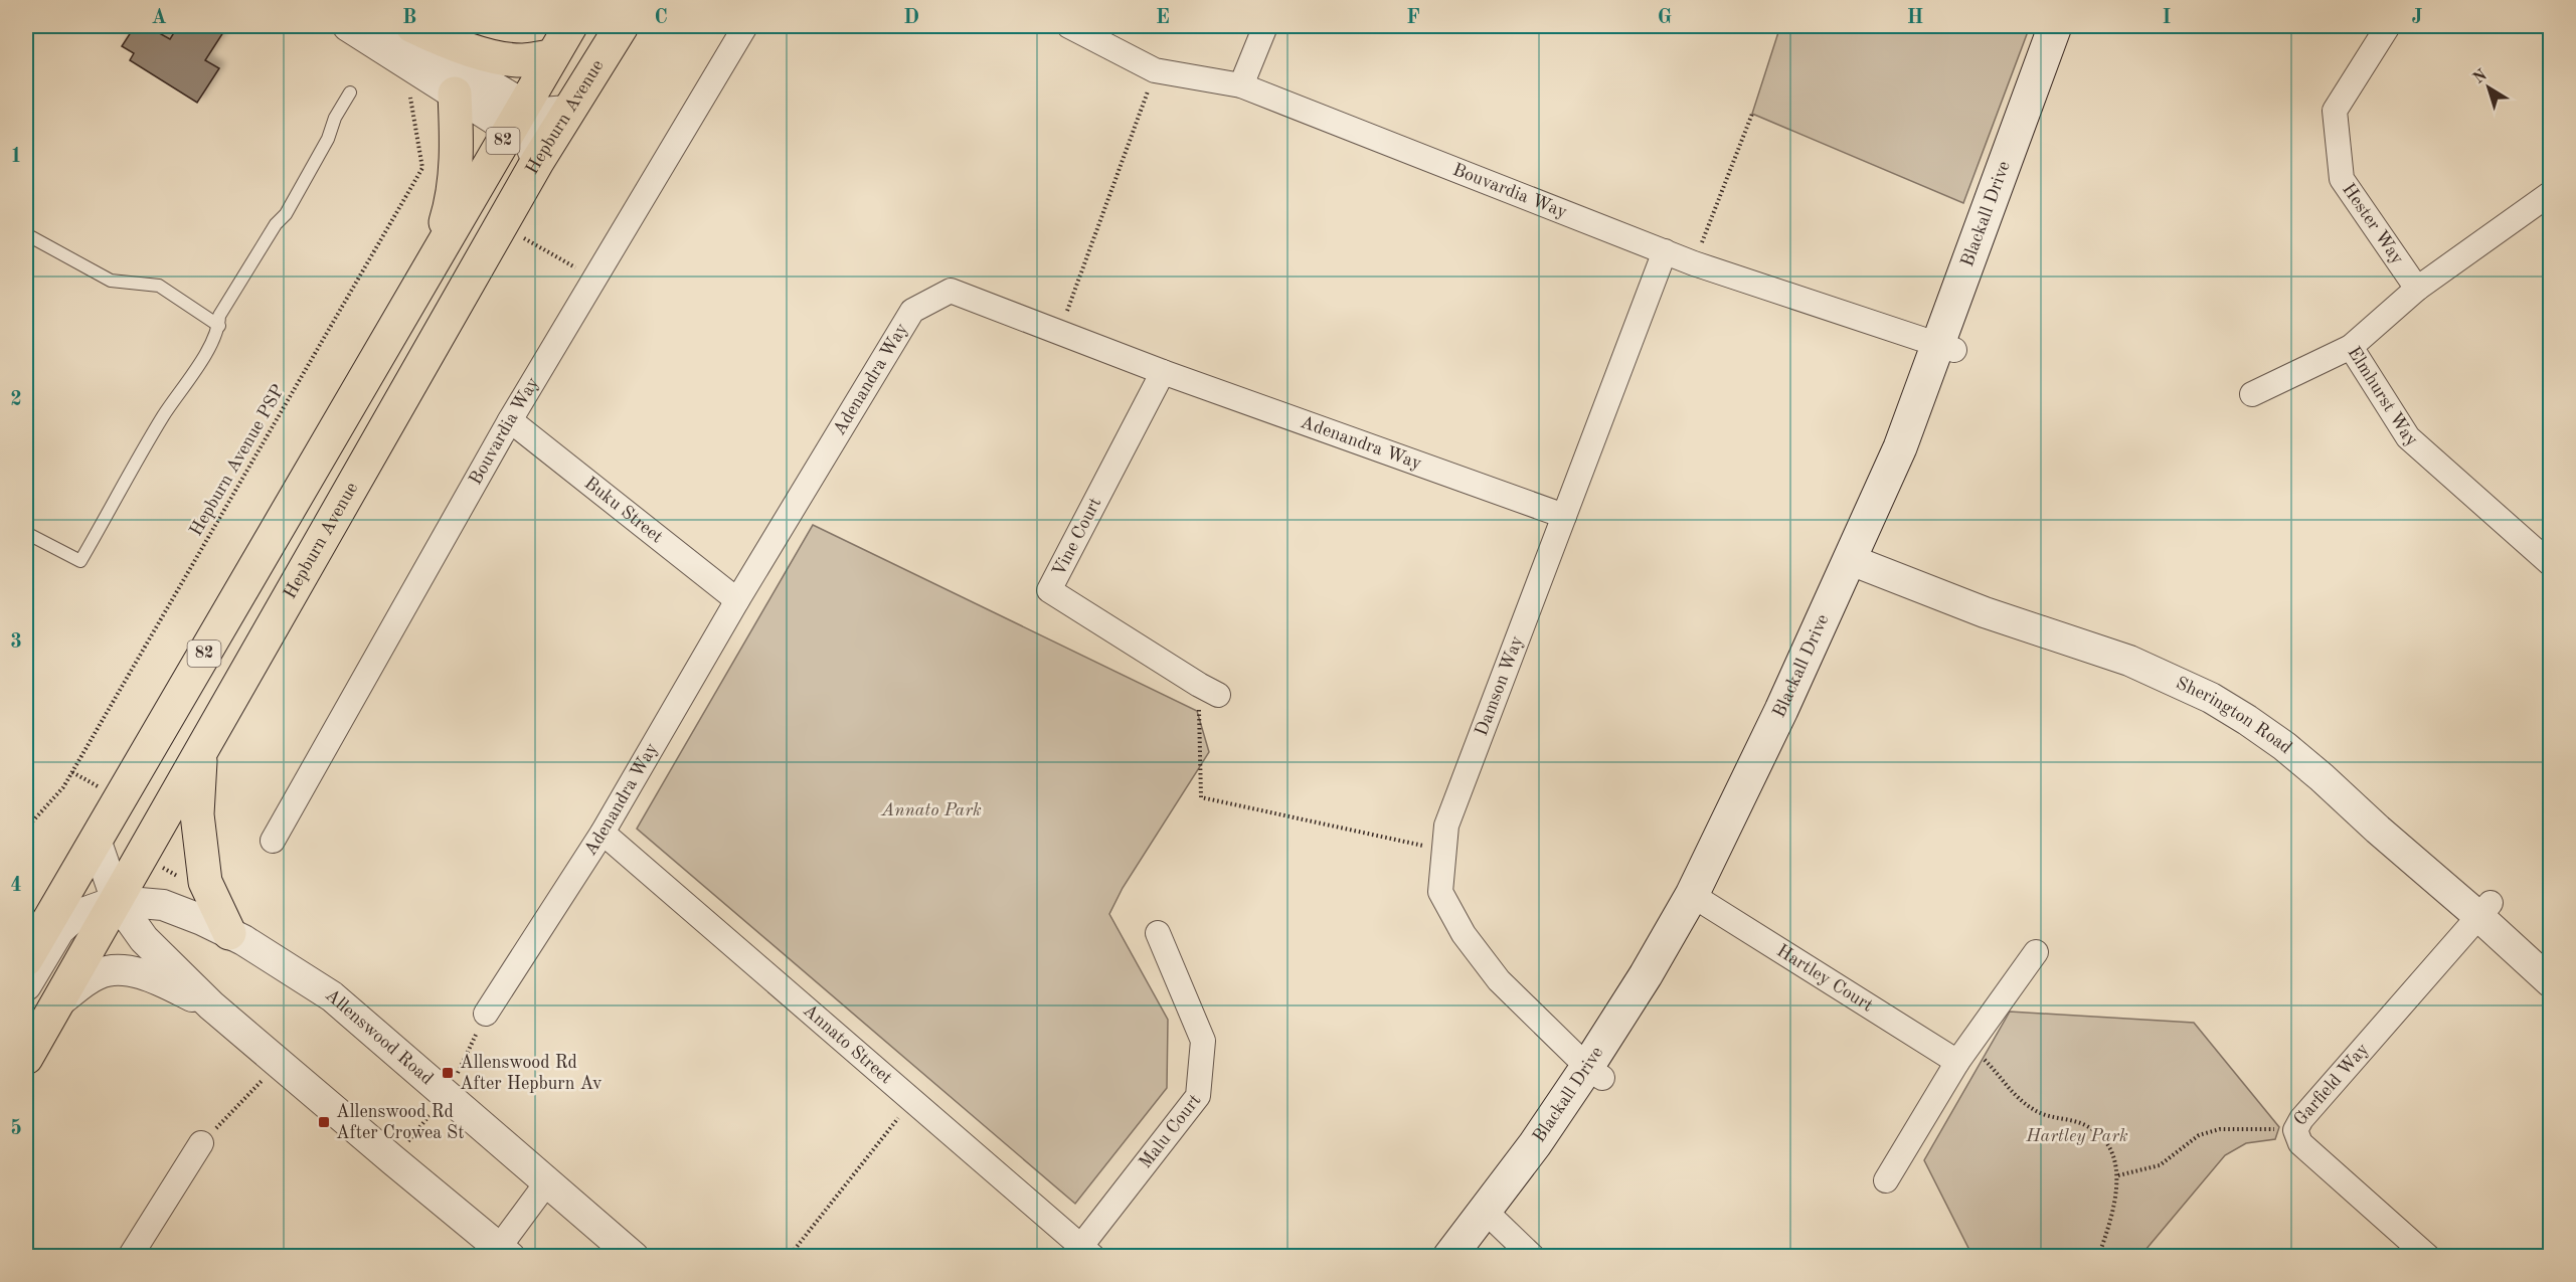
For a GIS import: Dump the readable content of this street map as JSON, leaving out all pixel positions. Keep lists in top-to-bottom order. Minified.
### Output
{"streets":{"main road":["Hepburn Avenue","82","Blackall Drive"],"street":["Bouvardia Way","Hester Way","Adenandra Way","Elmhurst Way","Buku Street","Vine Court","Damson Way","Sherington Road","Hartley Court","Allenswood Road","Annato Street","Garfield Way","Malu Court"],"path":["Hepburn Avenue PSP"]},"crossings":[["Hepburn Avenue","Allenswood Road"],["Bouvardia Way","Blackall Drive"],["Bouvardia Way","Buku Street"],["Bouvardia Way","Damson Way"],["Blackall Drive","Damson Way"],["Blackall Drive","Sherington Road"],["Blackall Drive","Hartley Court"],["Hester Way","Elmhurst Way"],["Adenandra Way","Buku Street"],["Adenandra Way","Vine Court"],["Adenandra Way","Damson Way"],["Adenandra Way","Annato Street"],["Sherington Road","Garfield Way"],["Annato Street","Malu Court"]],"parks":["Annato Park","Hartley Park"],"places":{"transit":["Allenswood Rd After Hepburn Av","Allenswood Rd After Crowea St"]},"north":"top left","grid":{"columns":["A","B","C","D","E","F","G","H","I","J"],"rows":["1","2","3","4","5"]}}
